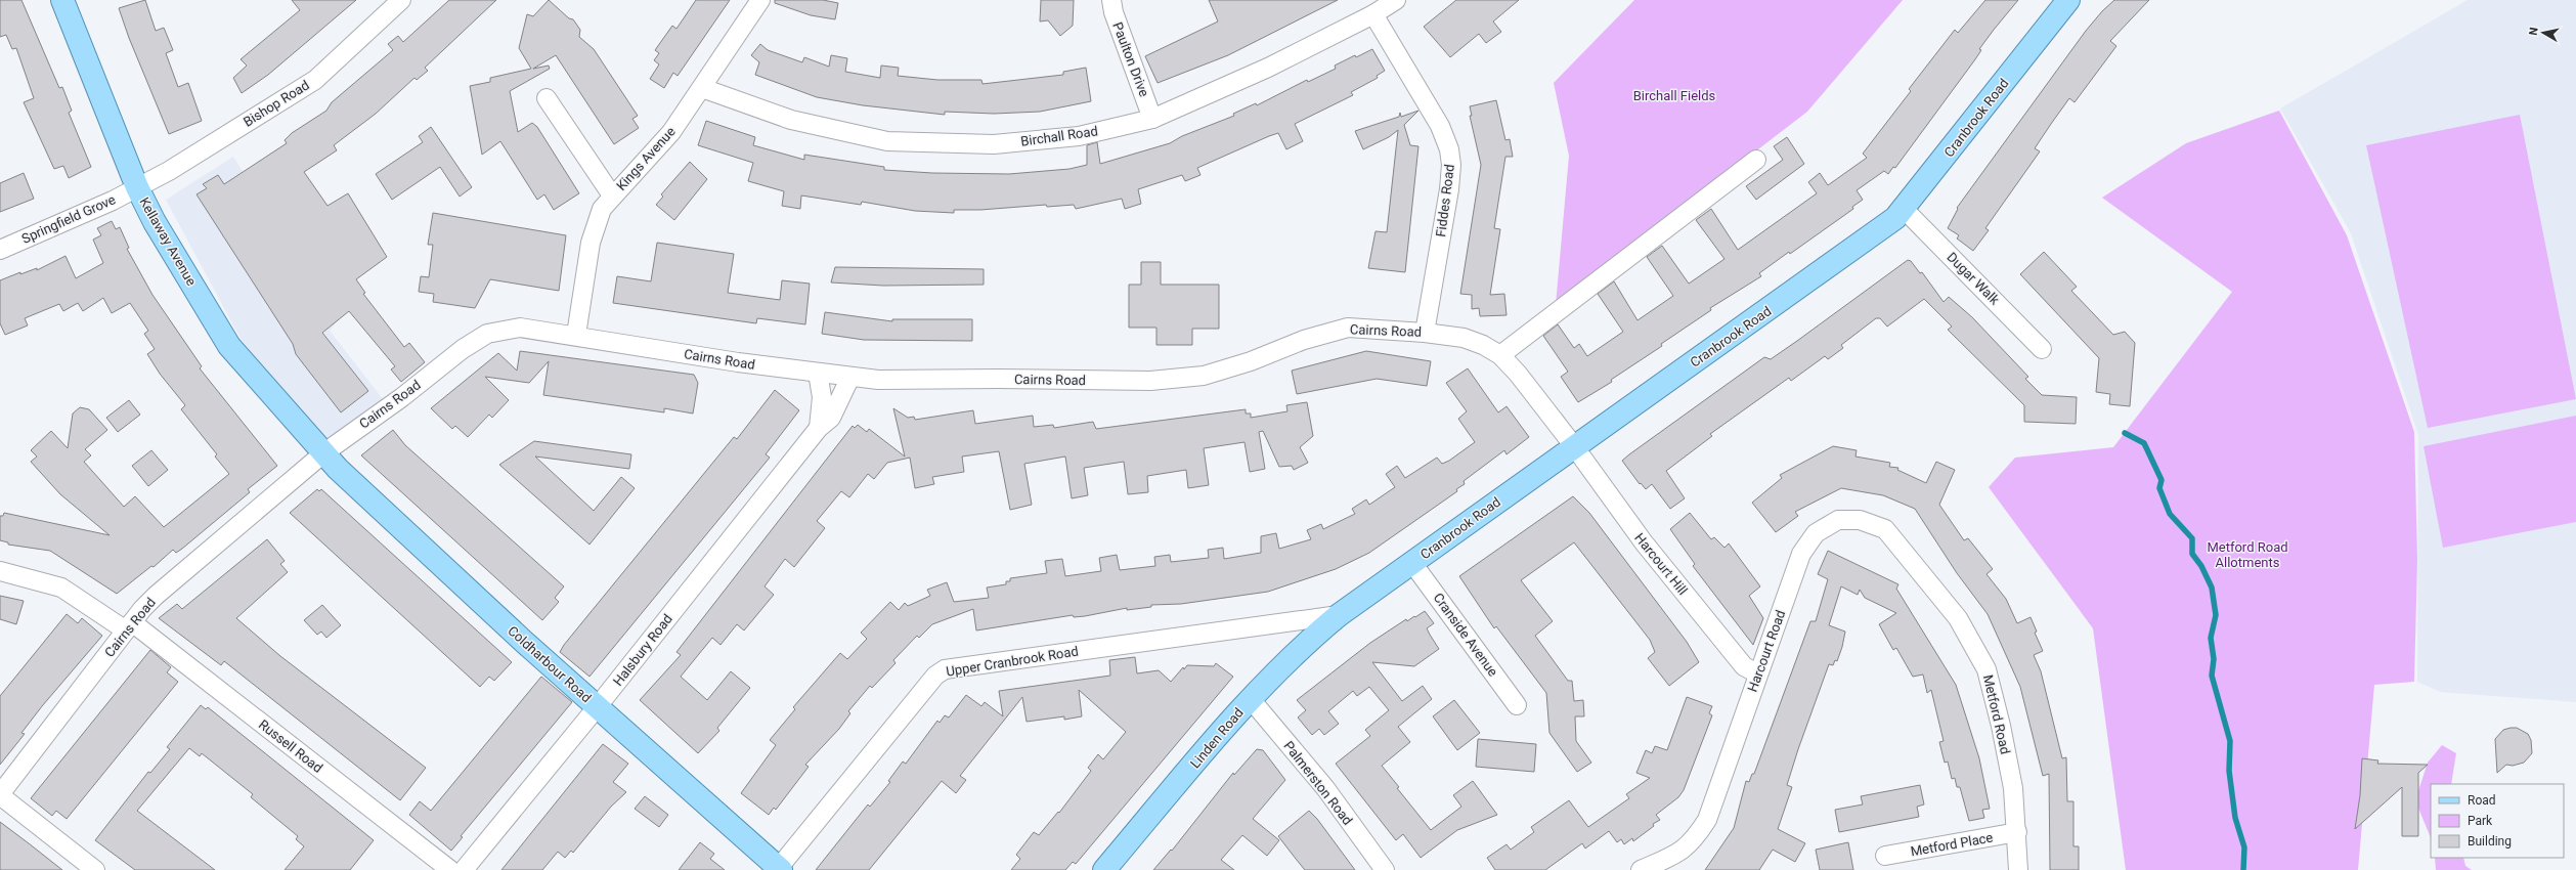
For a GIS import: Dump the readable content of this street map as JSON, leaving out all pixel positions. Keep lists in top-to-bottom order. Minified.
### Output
{"streets":{"main road":["Cranbrook Road","Kellaway Avenue","Coldharbour Road","Linden Road"],"street":["Paulton Drive","Bishop Road","Birchall Road","Kings Avenue","Fiddes Road","Springfield Grove","Dugar Walk","Cairns Road","Harcourt Hill","Cranside Avenue","Halsbury Road","Harcourt Road","Upper Cranbrook Road","Metford Road","Russell Road","Palmerston Road","Metford Place"]},"crossings":[["Paulton Drive","Birchall Road"],["Bishop Road","Springfield Grove"],["Bishop Road","Kellaway Avenue"],["Cranbrook Road","Dugar Walk"],["Cranbrook Road","Cairns Road"],["Cranbrook Road","Harcourt Hill"],["Cranbrook Road","Cranside Avenue"],["Cranbrook Road","Upper Cranbrook Road"],["Cranbrook Road","Linden Road"],["Birchall Road","Kings Avenue"],["Birchall Road","Fiddes Road"],["Kings Avenue","Cairns Road"],["Fiddes Road","Cairns Road"],["Springfield Grove","Kellaway Avenue"],["Kellaway Avenue","Cairns Road"],["Kellaway Avenue","Coldharbour Road"],["Cairns Road","Harcourt Hill"],["Cairns Road","Halsbury Road"],["Cairns Road","Coldharbour Road"],["Cairns Road","Russell Road"],["Harcourt Hill","Harcourt Road"],["Halsbury Road","Coldharbour Road"],["Harcourt Road","Metford Road"],["Upper Cranbrook Road","Coldharbour Road"],["Upper Cranbrook Road","Linden Road"],["Metford Road","Metford Place"],["Linden Road","Palmerston Road"]],"parks":["Birchall Fields","Metford Road Allotments"],"legend":["Road","Park","Building"],"north":"left"}
